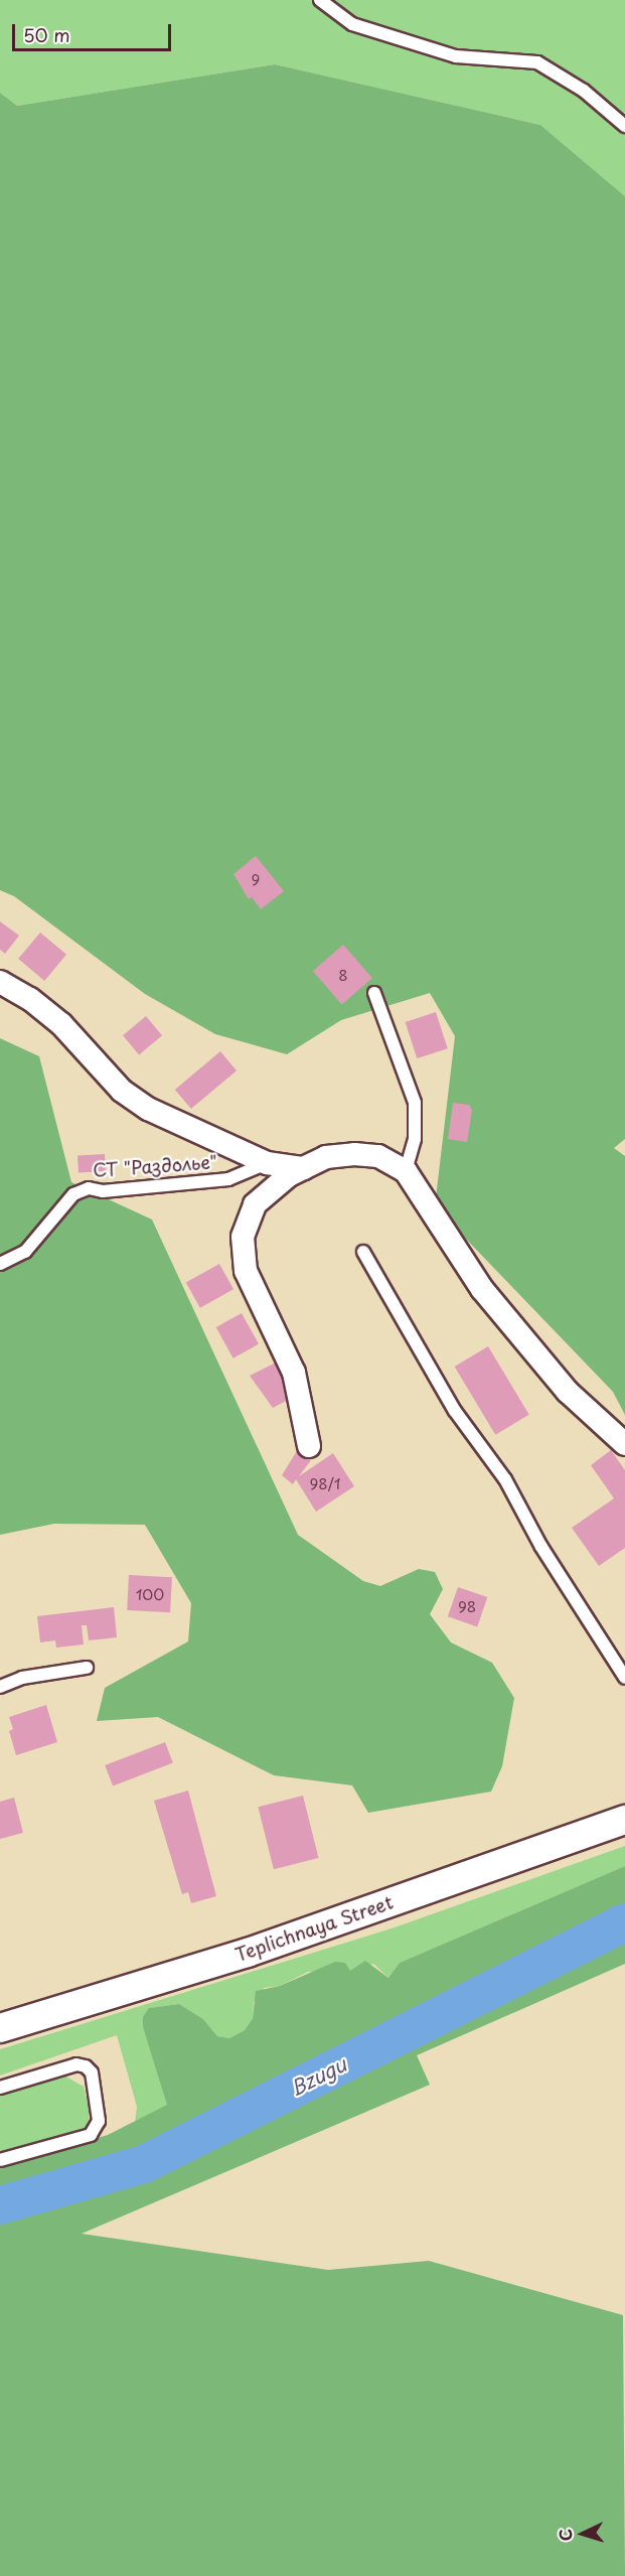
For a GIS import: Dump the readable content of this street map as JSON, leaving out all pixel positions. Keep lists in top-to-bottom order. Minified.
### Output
{"streets":{"street":["Teplichnaya Street"],"lane":["СТ \"Раздолье\""]},"water":["Bzugu"],"house_numbers":["9","8","98/1","100","98"],"scale_bar":"50 m","north":"left"}
